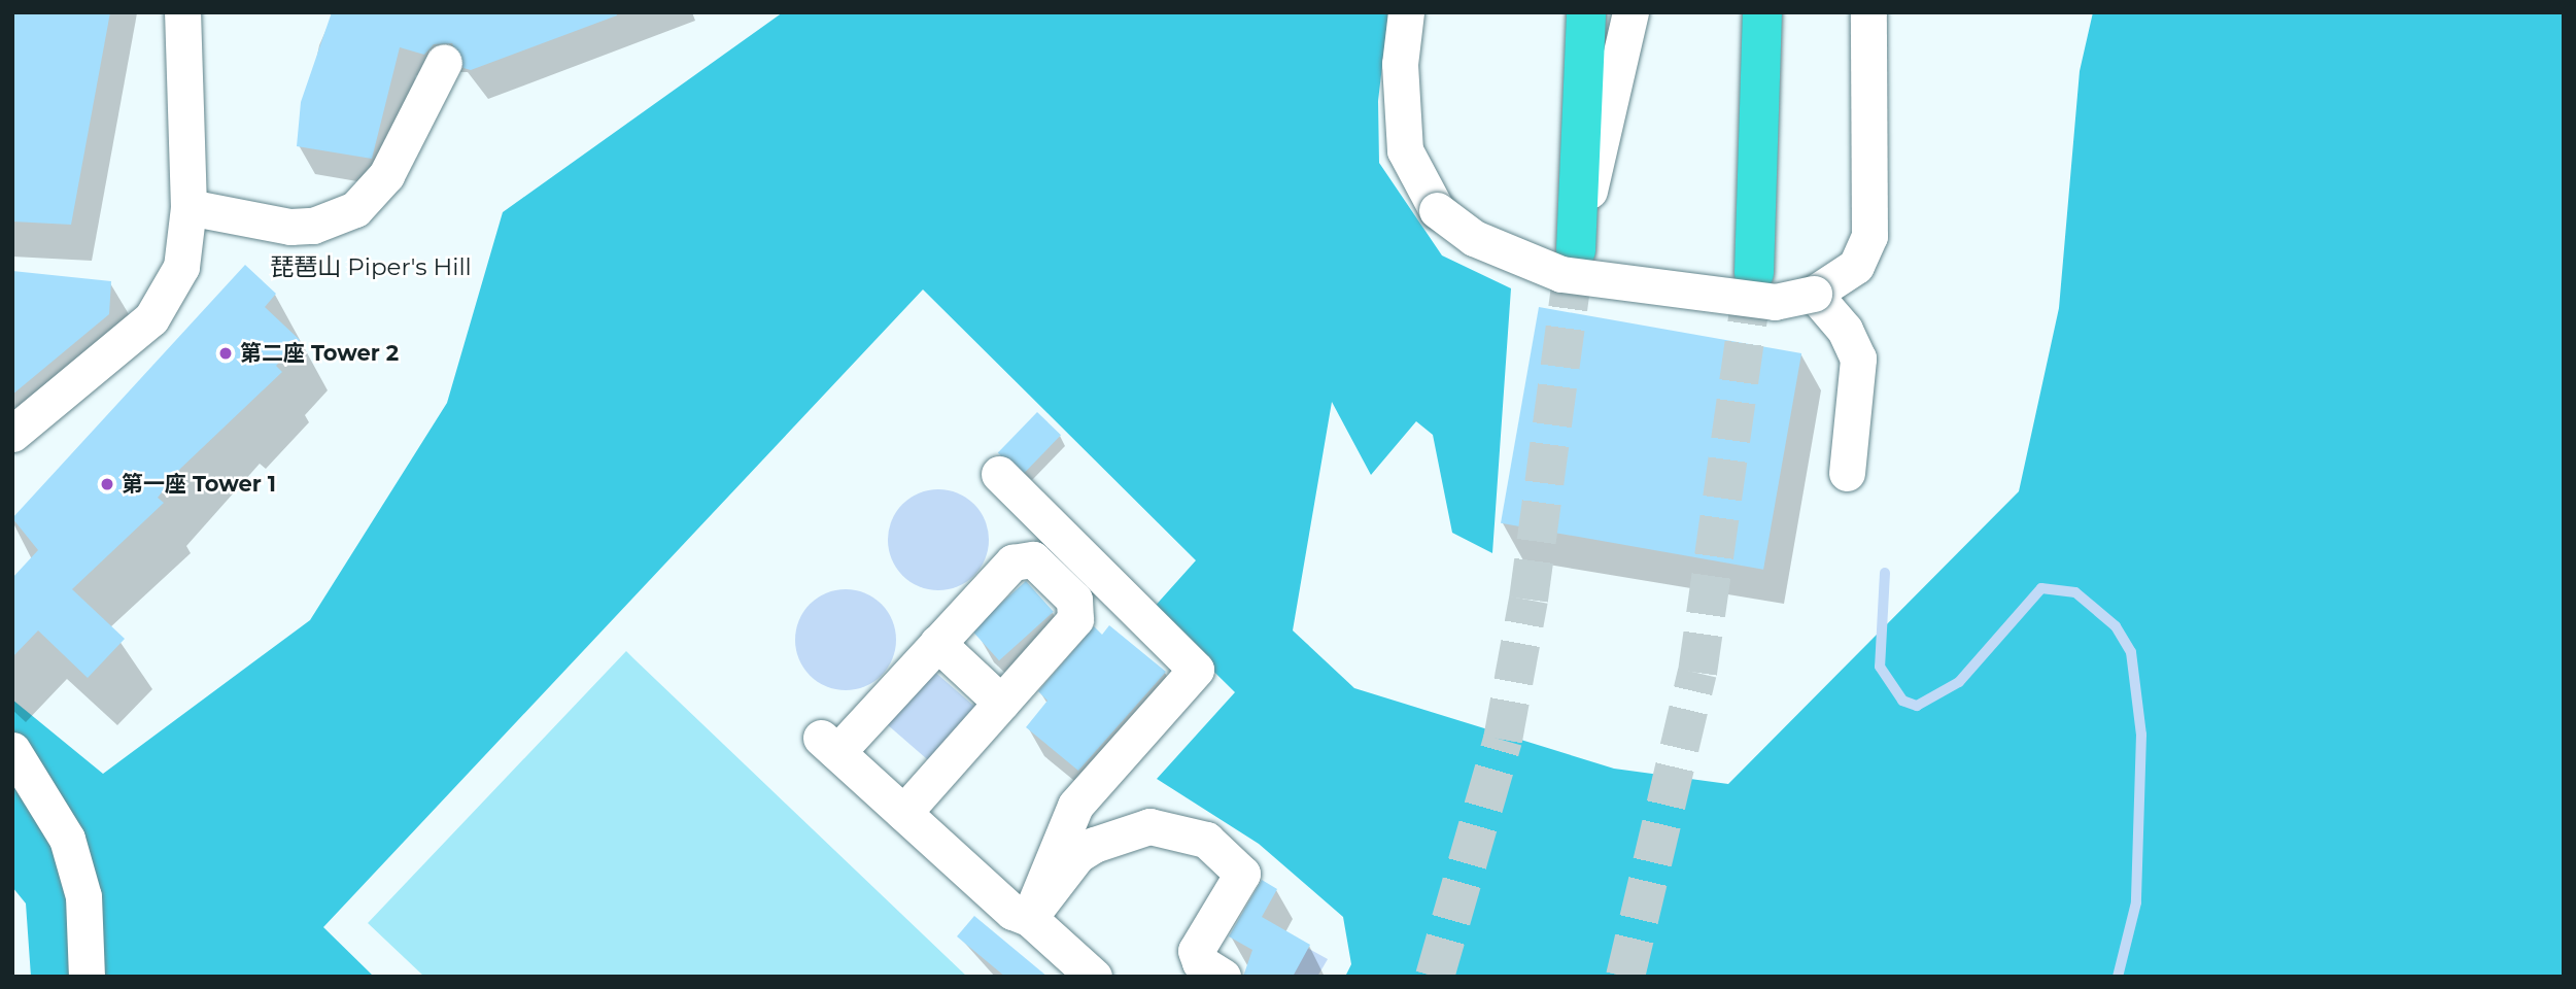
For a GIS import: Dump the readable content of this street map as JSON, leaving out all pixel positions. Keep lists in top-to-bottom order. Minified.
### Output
{"districts":["琵琶山 Piper's Hill"],"places":["第二座 Tower 2","第一座 Tower 1"]}
